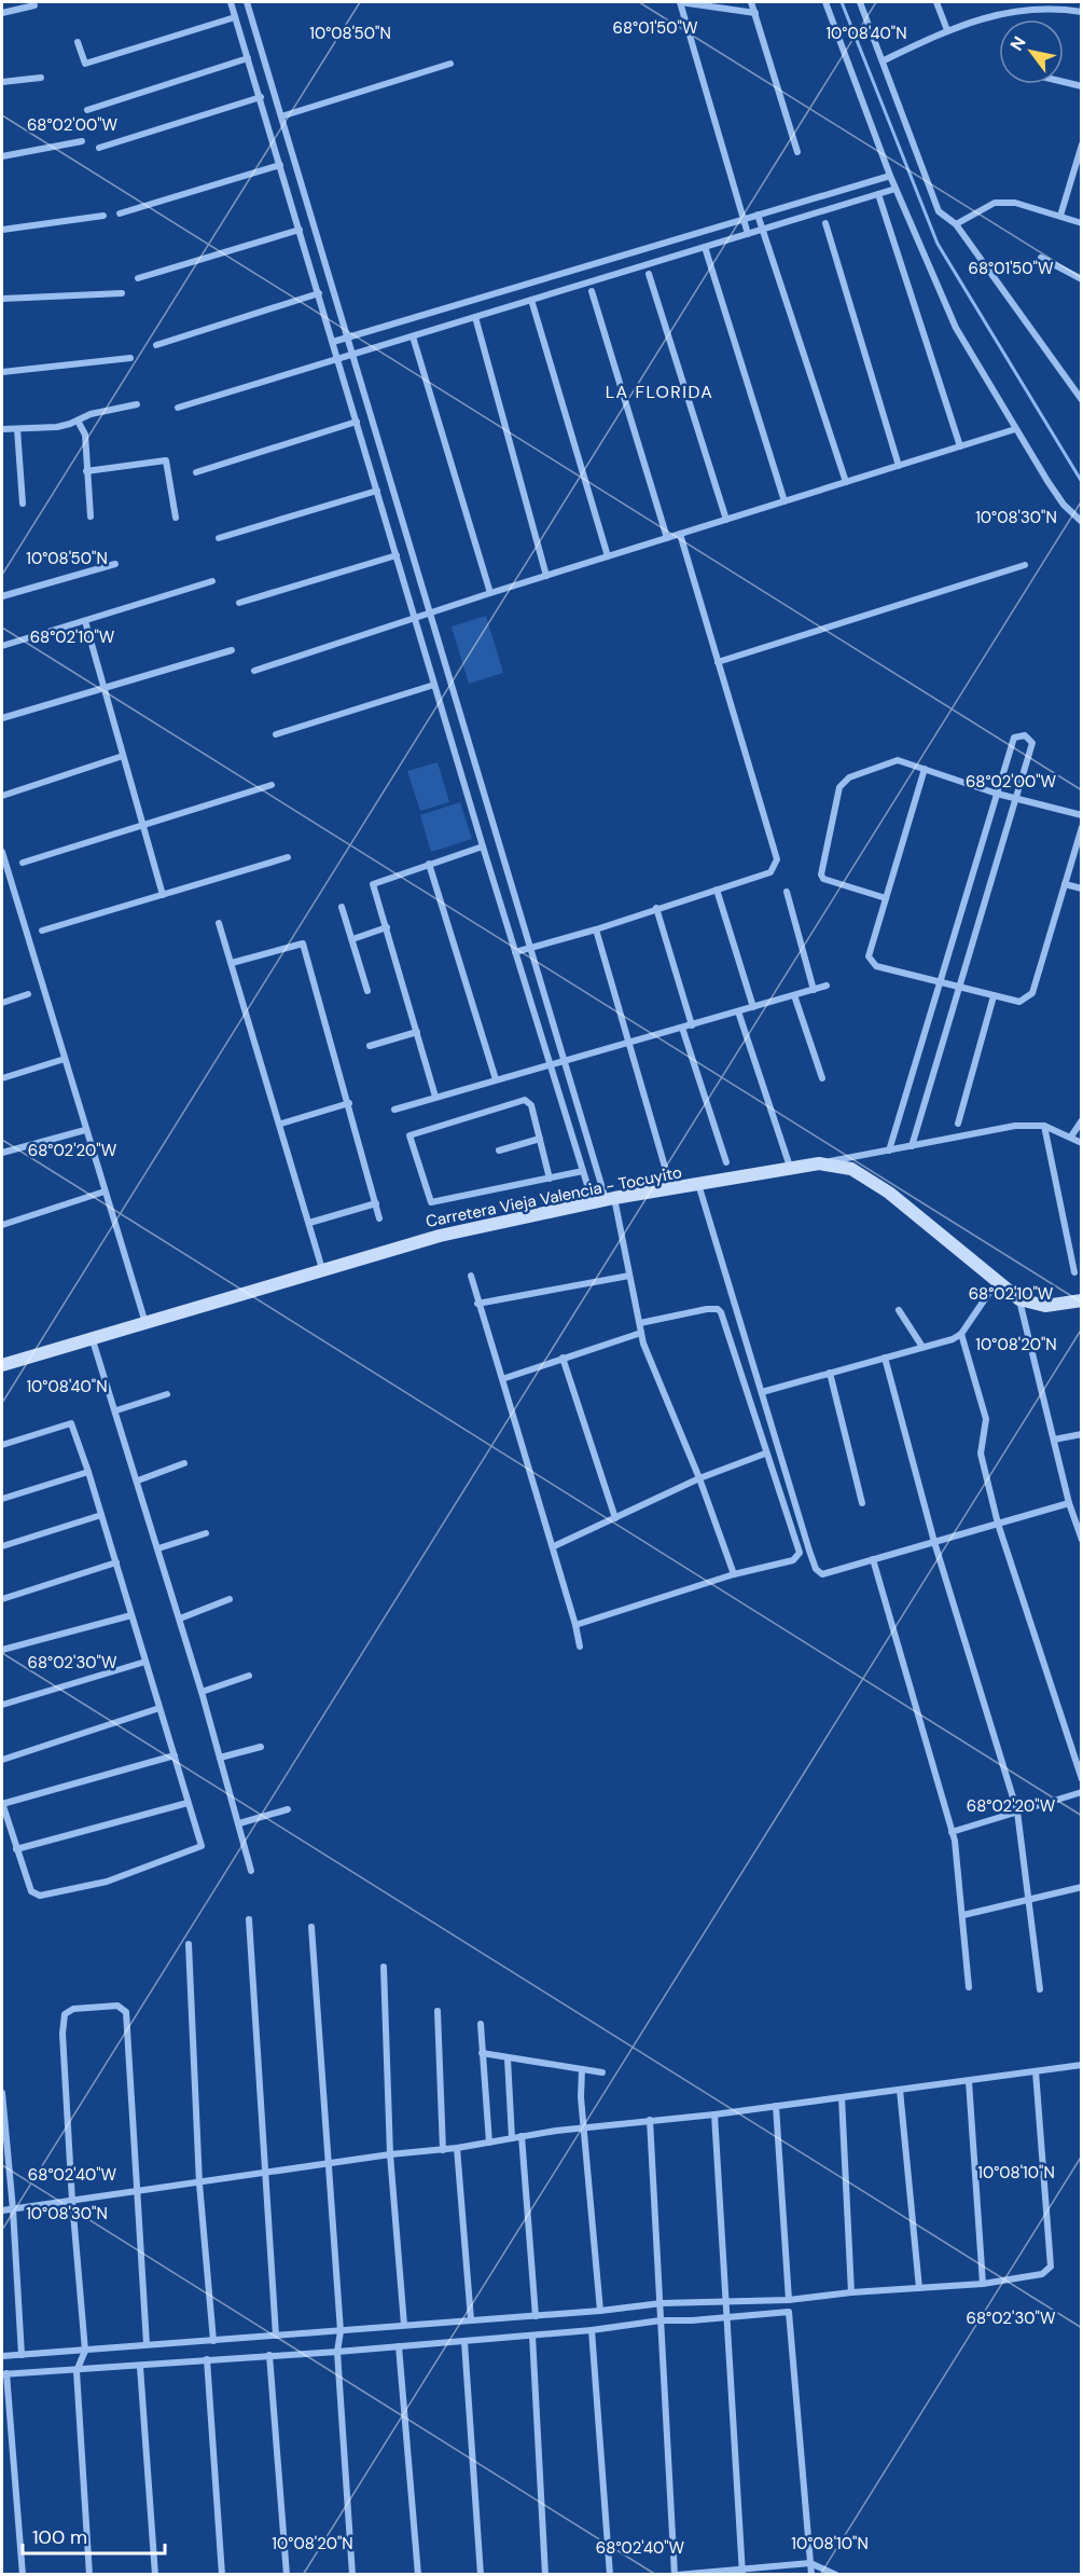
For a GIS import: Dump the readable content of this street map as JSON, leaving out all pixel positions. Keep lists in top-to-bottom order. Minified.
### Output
{"streets":{"street":["Carretera Vieja Valencia - Tocuyito"]},"districts":["LA FLORIDA"],"scale_bar":"100 m","north":"top left","coordinates":["68°01'50\"W","10°08'50\"N","10°08'40\"N","68°02'00\"W","10°08'30\"N","68°02'10\"W","68°02'20\"W","10°08'20\"N","68°02'30\"W","10°08'10\"N","68°02'40\"W"]}
